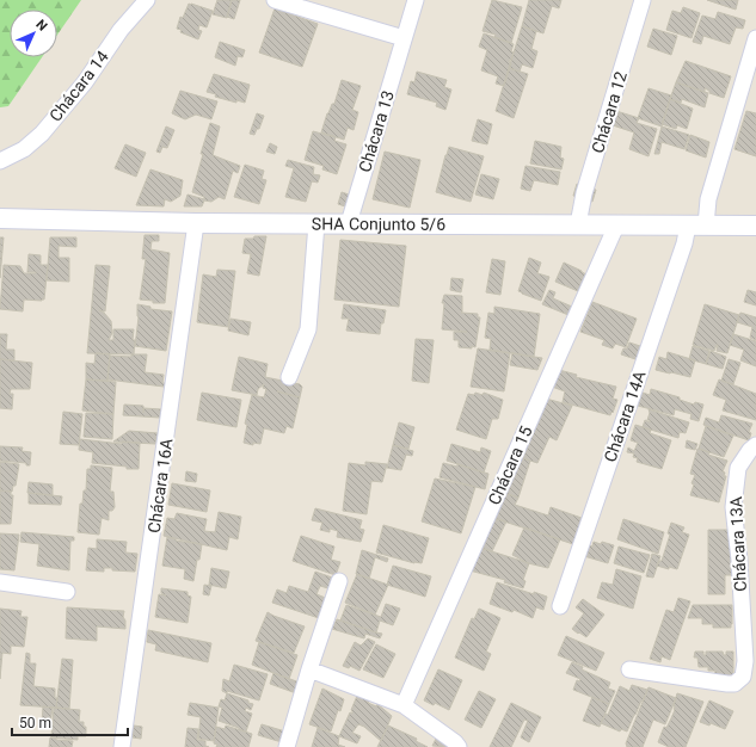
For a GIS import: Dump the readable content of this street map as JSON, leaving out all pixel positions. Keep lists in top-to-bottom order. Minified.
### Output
{"streets":{"street":["Chácara 14","Chácara 12","Chácara 13","SHA Conjunto 5/6","Chácara 14A","Chácara 15","Chácara 16A","Chácara 13A"]},"crossings":[["Chácara 12","SHA Conjunto 5/6"],["Chácara 13","SHA Conjunto 5/6"],["SHA Conjunto 5/6","Chácara 14A"],["SHA Conjunto 5/6","Chácara 15"],["SHA Conjunto 5/6","Chácara 16A"]],"scale_bar":"50 m","north":"top right"}
